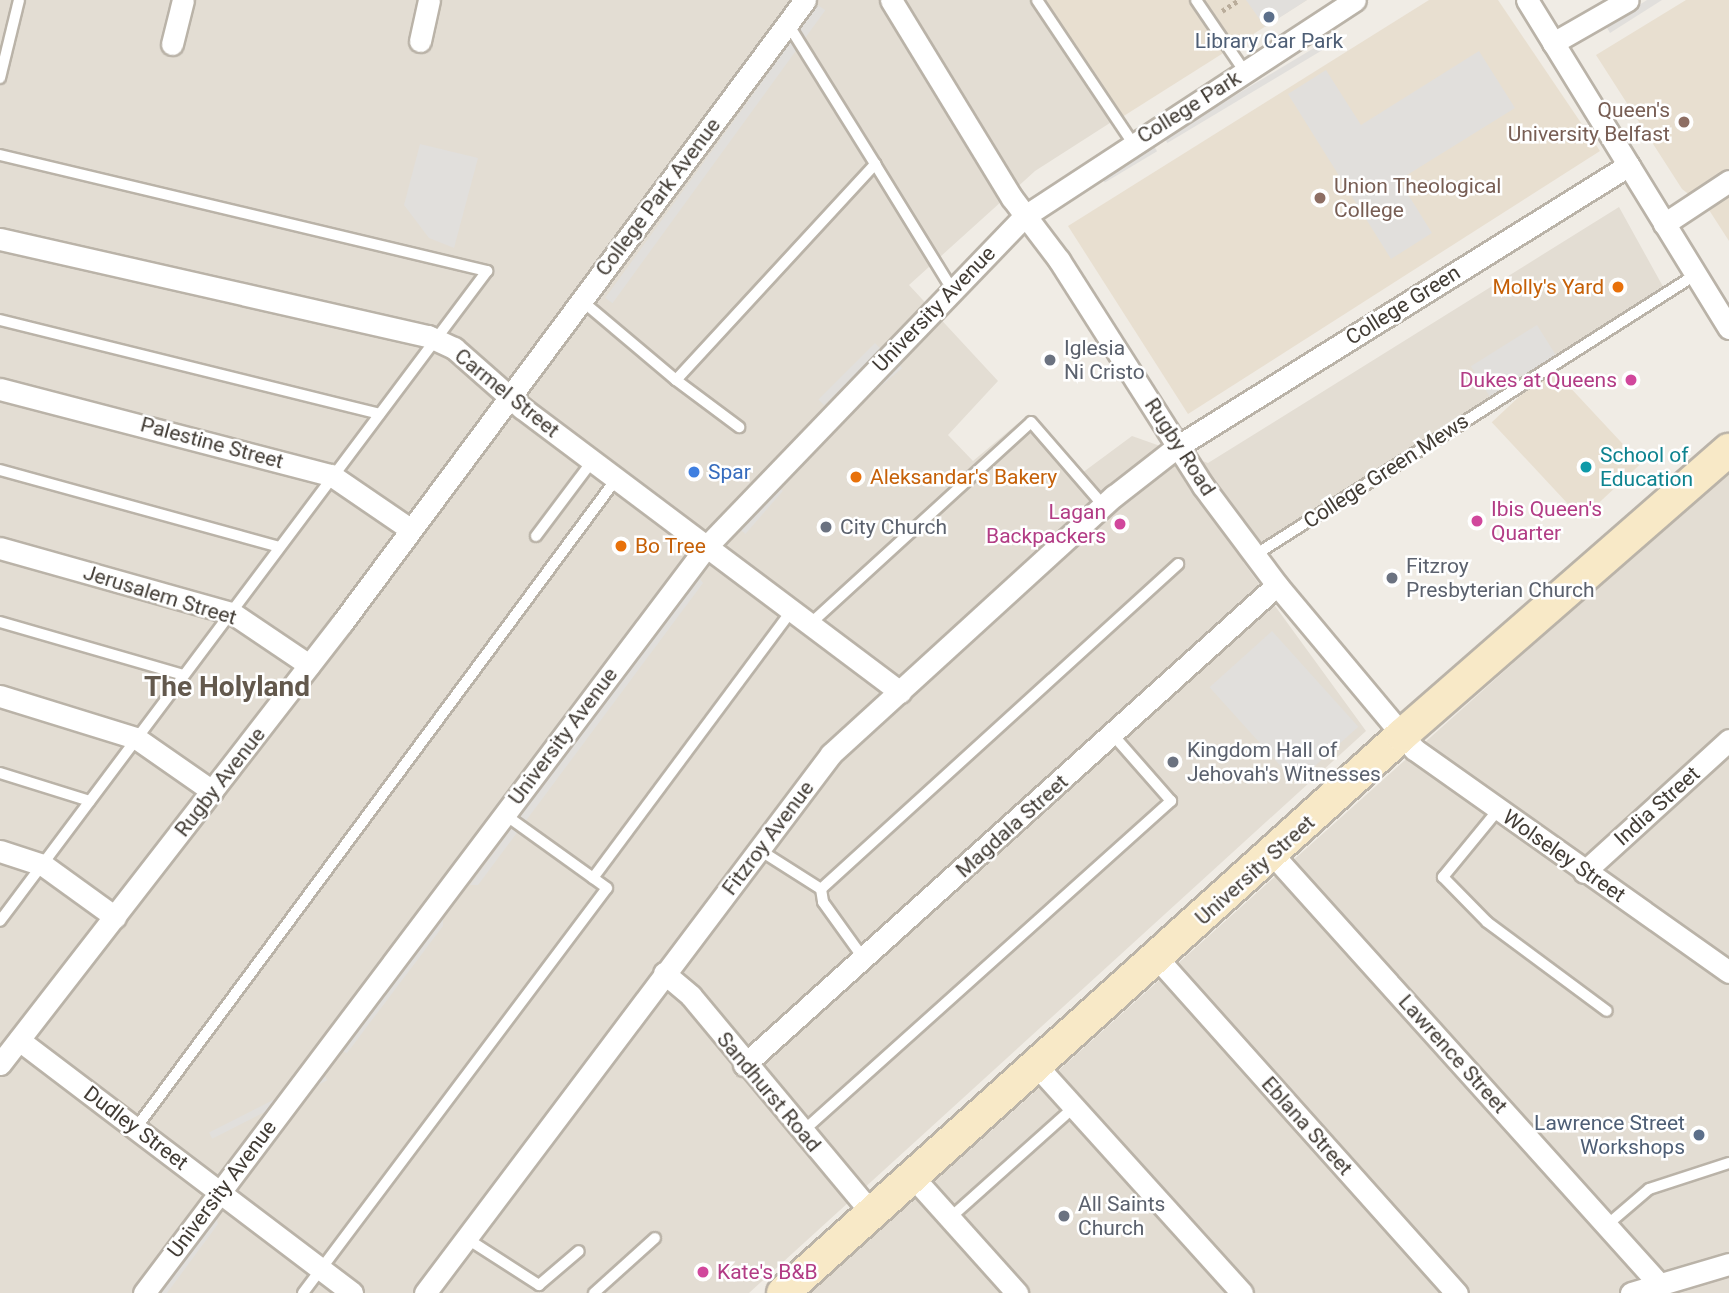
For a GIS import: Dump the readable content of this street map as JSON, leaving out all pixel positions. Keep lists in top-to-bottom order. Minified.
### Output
{"streets":{"street":["College Park","College Park Avenue","College Green","University Avenue","Carmel Street","Palestine Street","Rugby Road","Jerusalem Street","Rugby Avenue","India Street","Magdala Street","Fitzroy Avenue","Wolseley Street","University Street","Lawrence Street","Sandhurst Road","Eblana Street","Dudley Street"],"lane":["College Green Mews"]},"crossings":[["College Park","University Avenue"],["College Park","Rugby Road"],["College Park Avenue","Carmel Street"],["College Park Avenue","Rugby Avenue"],["College Green","Rugby Road"],["College Green","Fitzroy Avenue"],["University Avenue","Carmel Street"],["University Avenue","Rugby Road"],["University Avenue","Dudley Street"],["Carmel Street","Rugby Avenue"],["Carmel Street","Fitzroy Avenue"],["Palestine Street","Rugby Avenue"],["Rugby Road","College Green Mews"],["Rugby Road","Magdala Street"],["Rugby Road","Fitzroy Avenue"],["Rugby Road","Wolseley Street"],["Rugby Road","University Street"],["Jerusalem Street","Rugby Avenue"],["Rugby Avenue","Dudley Street"],["India Street","Wolseley Street"],["Magdala Street","Sandhurst Road"],["Fitzroy Avenue","Sandhurst Road"],["Wolseley Street","University Street"],["University Street","Lawrence Street"],["University Street","Sandhurst Road"],["University Street","Eblana Street"]],"districts":["The Holyland"],"places":["Library Car Park","Queen's University Belfast","Union Theological College","Molly's Yard","Iglesia Ni Cristo","Dukes at Queens","School of Education","Spar","Aleksandar's Bakery","Ibis Queen's Quarter","Lagan Backpackers","City Church","Bo Tree","Fitzroy Presbyterian Church","Kingdom Hall of Jehovah's Witnesses","Lawrence Street Workshops","All Saints Church","Kate's B&B"]}
